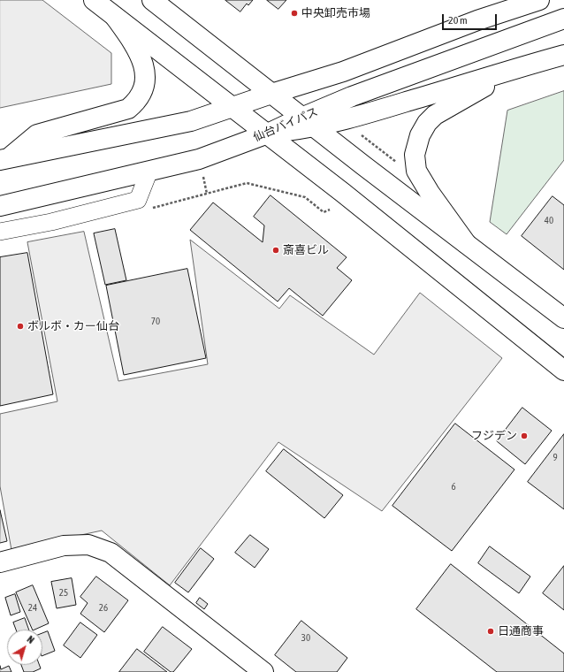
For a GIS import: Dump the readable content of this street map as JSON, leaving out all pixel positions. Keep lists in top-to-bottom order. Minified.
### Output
{"streets":{"main road":["仙台バイパス"]},"places":["中央卸売市場","斎喜ビル","ボルボ・カー仙台","フジデン","日通商事"],"house_numbers":["40","70","9","6","25","24","26","30"],"scale_bar":"20 m","north":"top right"}
